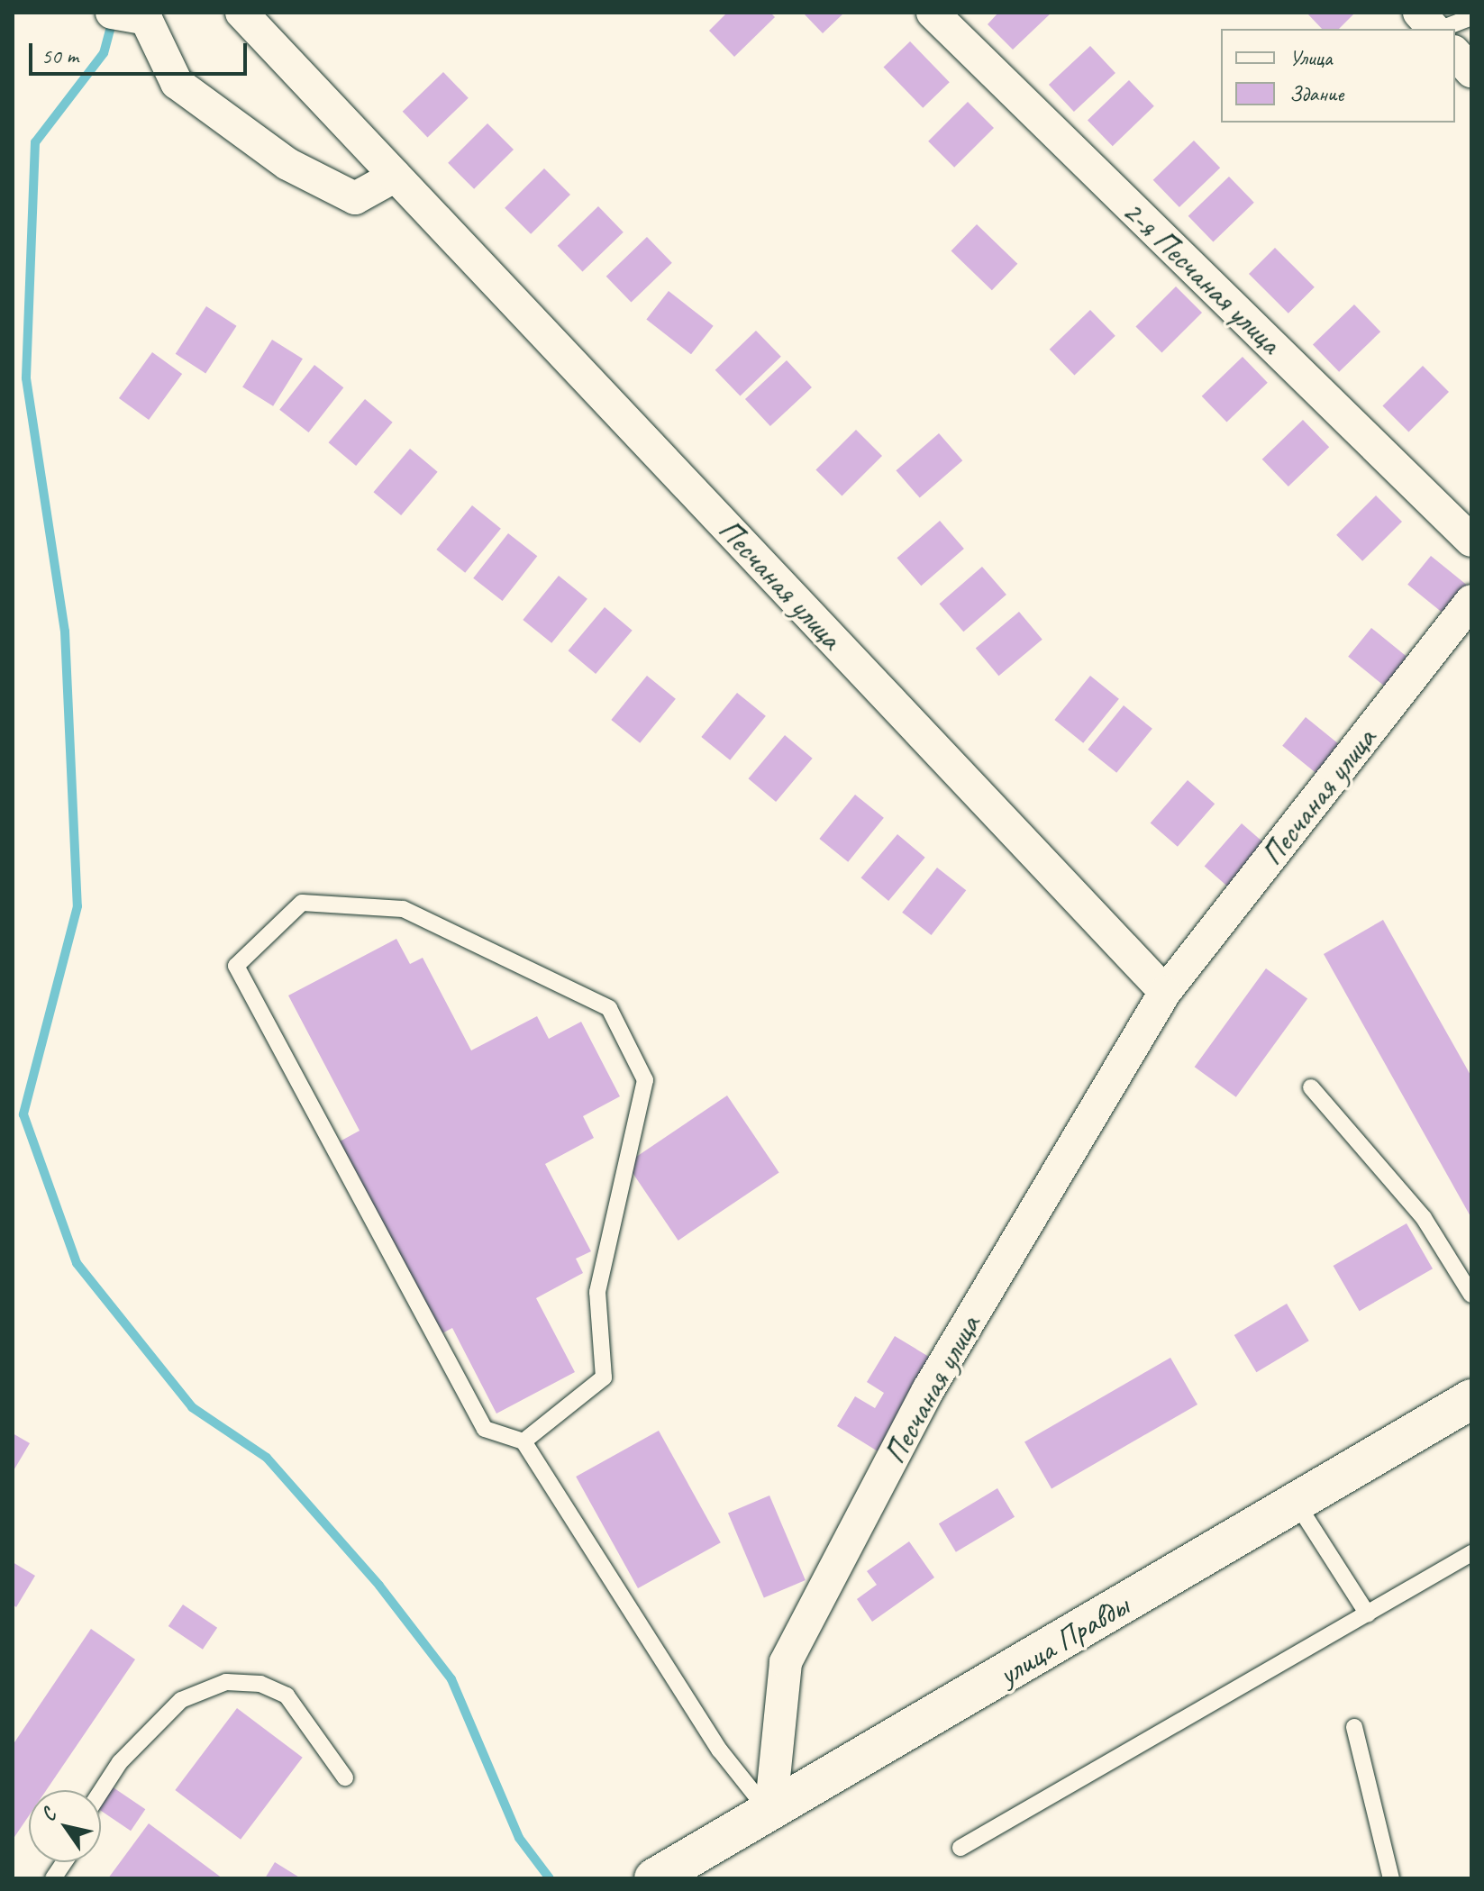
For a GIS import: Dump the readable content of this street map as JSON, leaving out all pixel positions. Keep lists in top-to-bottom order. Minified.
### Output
{"streets":{"street":["2-я Песчаная улица","Песчаная улица","улица Правды"]},"crossings":[["Песчаная улица","улица Правды"]],"legend":["Улица","Здание"],"scale_bar":"50 m","north":"top left"}
